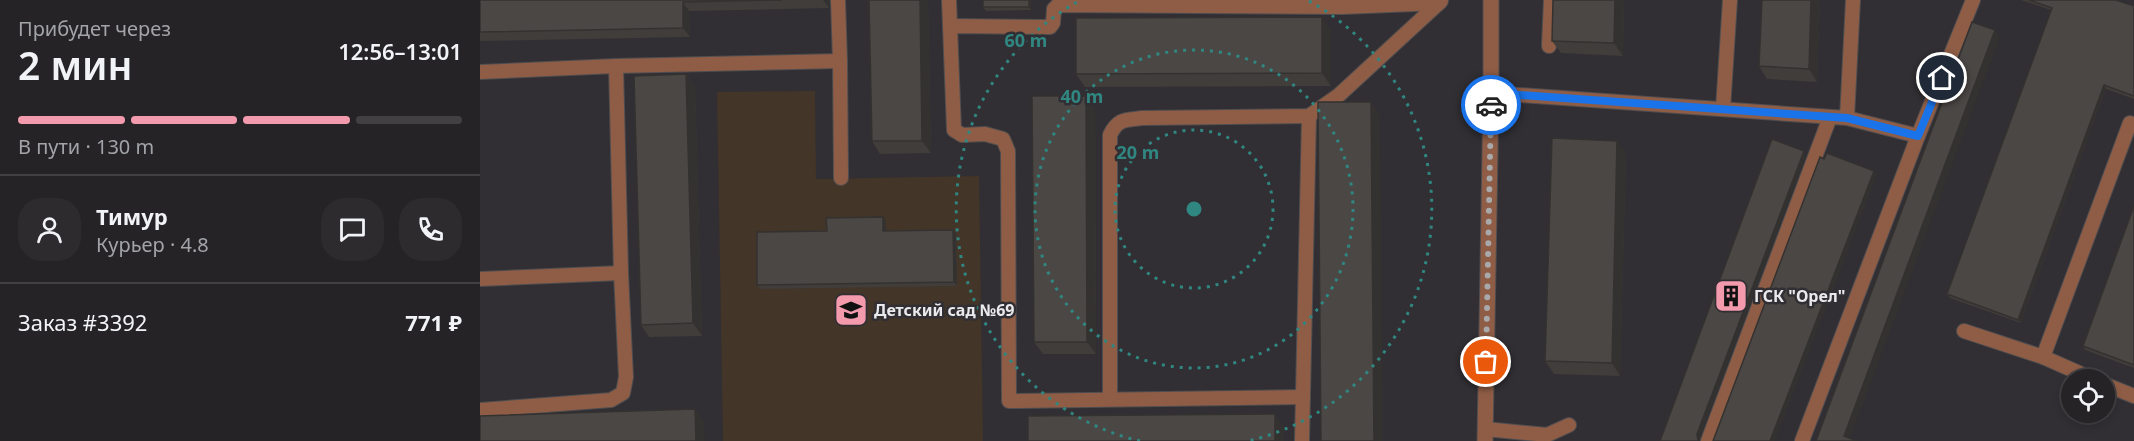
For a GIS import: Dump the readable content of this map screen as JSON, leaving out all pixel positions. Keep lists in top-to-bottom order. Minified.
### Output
{"places":{"building":["ГСК \"Орел\""],"school or university":["Детский сад №69"]},"page":{"heading":["2 мин","Прибудет через","12:56–13:01"],"panel":["Тимур","Курьер · 4.8","Заказ #3392","771 ₽"],"bar":"В пути · 130 m"},"rings":["60 m","40 m","20 m"]}
